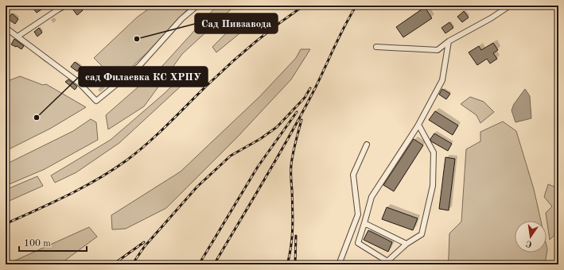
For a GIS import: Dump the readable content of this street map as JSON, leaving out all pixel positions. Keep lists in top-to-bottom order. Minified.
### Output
{"places":["Сад Пивзавода","сад Филаевка КС ХРПУ"],"scale_bar":"100 m","north":"bottom"}
